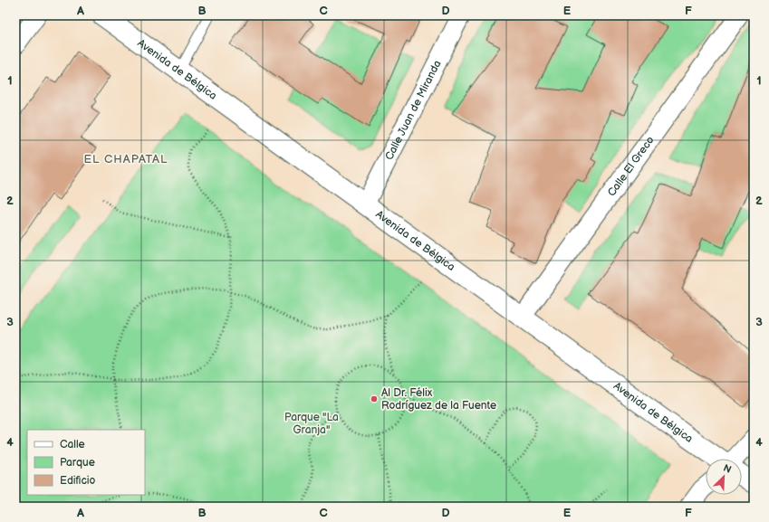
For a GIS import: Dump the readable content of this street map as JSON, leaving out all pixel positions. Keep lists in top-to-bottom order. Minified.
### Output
{"streets":{"street":["Avenida de Bélgica","Calle Juan de Miranda","Calle El Greco"]},"crossings":[["Avenida de Bélgica","Calle Juan de Miranda"],["Avenida de Bélgica","Calle El Greco"]],"districts":["EL CHAPATAL"],"parks":["Parque \"La Granja\""],"places":["Al Dr. Félix Rodríguez de la Fuente"],"legend":["Calle","Parque","Edificio"],"north":"top right","grid":{"columns":["A","B","C","D","E","F"],"rows":["1","2","3","4"]}}
